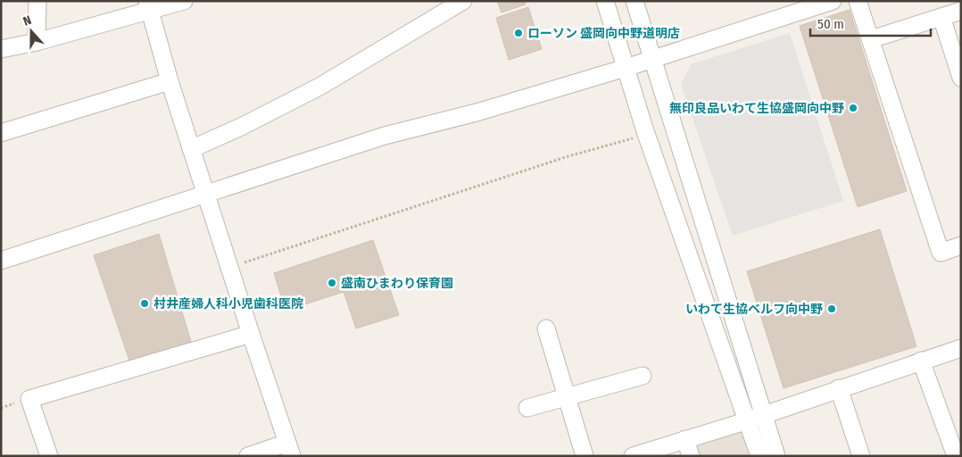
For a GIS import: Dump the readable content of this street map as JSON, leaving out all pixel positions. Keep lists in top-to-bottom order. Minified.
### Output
{"places":["ローソン 盛岡向中野道明店","無印良品いわて生協盛岡向中野","盛南ひまわり保育園","村井産婦人科小児歯科医院","いわて生協ベルフ向中野"],"scale_bar":"50 m","north":"top"}
